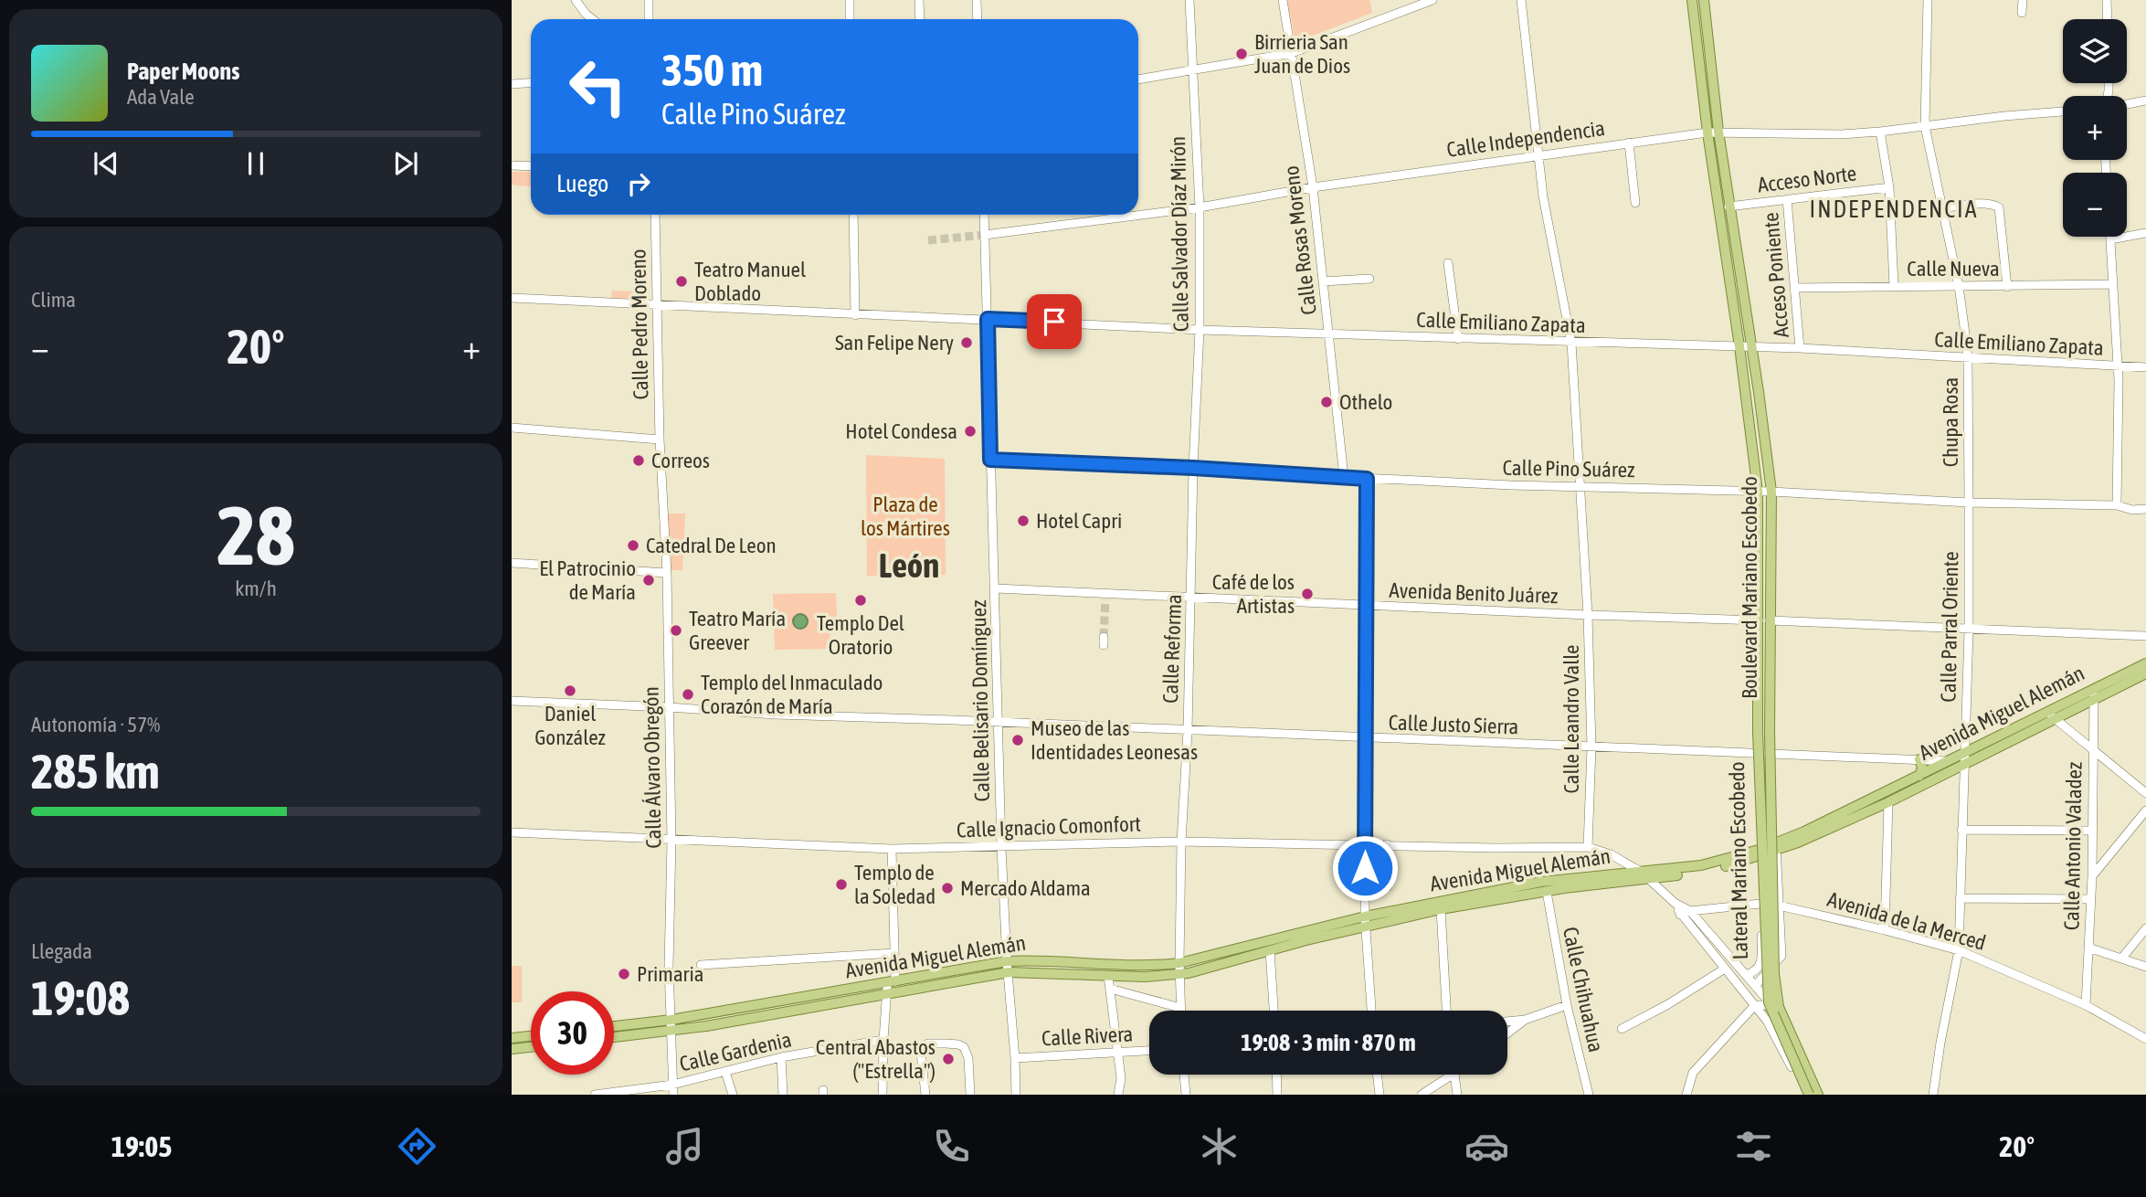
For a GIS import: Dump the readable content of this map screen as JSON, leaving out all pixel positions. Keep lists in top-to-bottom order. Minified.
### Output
{"streets":{"main road":["Boulevard Mariano Escobedo","Avenida Miguel Alemán"],"street":["Calle Independencia","Acceso Norte","Calle Salvador Díaz Mirón","Calle Rosas Moreno","Calle Nueva","Acceso Poniente","Calle Emiliano Zapata","Calle Pedro Moreno","Chupa Rosa","Calle Pino Suárez","Avenida Benito Juárez","Calle Parral Oriente","Calle Reforma","Calle Belisario Domínguez","Calle Leandro Valle","Calle Justo Sierra","Calle Álvaro Obregón","Calle Ignacio Comonfort","Calle Antonio Valadez","Lateral Mariano Escobedo","Avenida de la Merced","Calle Chihuahua","Calle Rivera","Calle Gardenia"]},"crossings":[["Calle Independencia","Calle Salvador Díaz Mirón"],["Calle Independencia","Calle Rosas Moreno"],["Calle Independencia","Chupa Rosa"],["Calle Independencia","Boulevard Mariano Escobedo"],["Calle Independencia","Calle Belisario Domínguez"],["Calle Independencia","Calle Leandro Valle"],["Acceso Norte","Acceso Poniente"],["Acceso Norte","Boulevard Mariano Escobedo"],["Calle Salvador Díaz Mirón","Calle Emiliano Zapata"],["Calle Salvador Díaz Mirón","Calle Pino Suárez"],["Calle Salvador Díaz Mirón","Calle Reforma"],["Calle Rosas Moreno","Calle Emiliano Zapata"],["Calle Rosas Moreno","Calle Pino Suárez"],["Calle Nueva","Acceso Poniente"],["Calle Nueva","Chupa Rosa"],["Acceso Poniente","Calle Emiliano Zapata"],["Calle Emiliano Zapata","Calle Pedro Moreno"],["Calle Emiliano Zapata","Chupa Rosa"],["Calle Emiliano Zapata","Boulevard Mariano Escobedo"],["Calle Emiliano Zapata","Calle Belisario Domínguez"],["Calle Emiliano Zapata","Calle Leandro Valle"],["Calle Pedro Moreno","Calle Álvaro Obregón"],["Chupa Rosa","Calle Pino Suárez"],["Chupa Rosa","Calle Parral Oriente"],["Calle Pino Suárez","Boulevard Mariano Escobedo"],["Calle Pino Suárez","Calle Parral Oriente"],["Calle Pino Suárez","Calle Reforma"],["Calle Pino Suárez","Calle Belisario Domínguez"],["Calle Pino Suárez","Calle Leandro Valle"],["Boulevard Mariano Escobedo","Avenida Benito Juárez"],["Boulevard Mariano Escobedo","Lateral Mariano Escobedo"],["Avenida Benito Juárez","Calle Reforma"],["Avenida Benito Juárez","Calle Belisario Domínguez"],["Avenida Benito Juárez","Calle Leandro Valle"],["Calle Parral Oriente","Avenida Miguel Alemán"],["Calle Parral Oriente","Calle Justo Sierra"],["Calle Parral Oriente","Avenida de la Merced"],["Calle Reforma","Avenida Miguel Alemán"],["Calle Reforma","Calle Justo Sierra"],["Calle Reforma","Calle Ignacio Comonfort"],["Calle Belisario Domínguez","Avenida Miguel Alemán"],["Calle Belisario Domínguez","Calle Justo Sierra"],["Calle Belisario Domínguez","Calle Ignacio Comonfort"],["Calle Belisario Domínguez","Calle Rivera"],["Avenida Miguel Alemán","Calle Justo Sierra"],["Avenida Miguel Alemán","Calle Álvaro Obregón"],["Avenida Miguel Alemán","Calle Antonio Valadez"],["Avenida Miguel Alemán","Lateral Mariano Escobedo"],["Avenida Miguel Alemán","Calle Chihuahua"],["Calle Leandro Valle","Calle Justo Sierra"],["Calle Leandro Valle","Calle Ignacio Comonfort"],["Calle Justo Sierra","Calle Álvaro Obregón"],["Calle Justo Sierra","Lateral Mariano Escobedo"],["Calle Álvaro Obregón","Calle Ignacio Comonfort"],["Calle Álvaro Obregón","Calle Gardenia"],["Calle Antonio Valadez","Avenida de la Merced"],["Lateral Mariano Escobedo","Avenida de la Merced"]],"districts":["INDEPENDENCIA","León"],"parks":["Plaza de los Mártires"],"places":["Birrieria San Juan de Dios","Teatro Manuel Doblado","San Felipe Nery","Othelo","Hotel Condesa","Correos","Hotel Capri","Catedral De Leon","El Patrocinio de María","Café de los Artistas","Templo Del Oratorio","Teatro María Greever","Daniel González","Templo del Inmaculado Corazón de María","Museo de las Identidades Leonesas","Templo de la Soledad","Mercado Aldama","Primaria","Central Abastos (\"Estrella\")"],"page":{"map_buttons":["+","−"],"turn":["350 m","Calle Pino Suárez"],"song":["Paper Moons","Ada Vale"],"then":"Luego","tile":["Clima",["28","km/h"],["Autonomía · 57%","285 km"],["Llegada","19:08"]],"heat":["−","20°","+"],"limit":"30","trip":"19:08 · 3 min · 870 m","tabs":["19:05","20°"]}}
